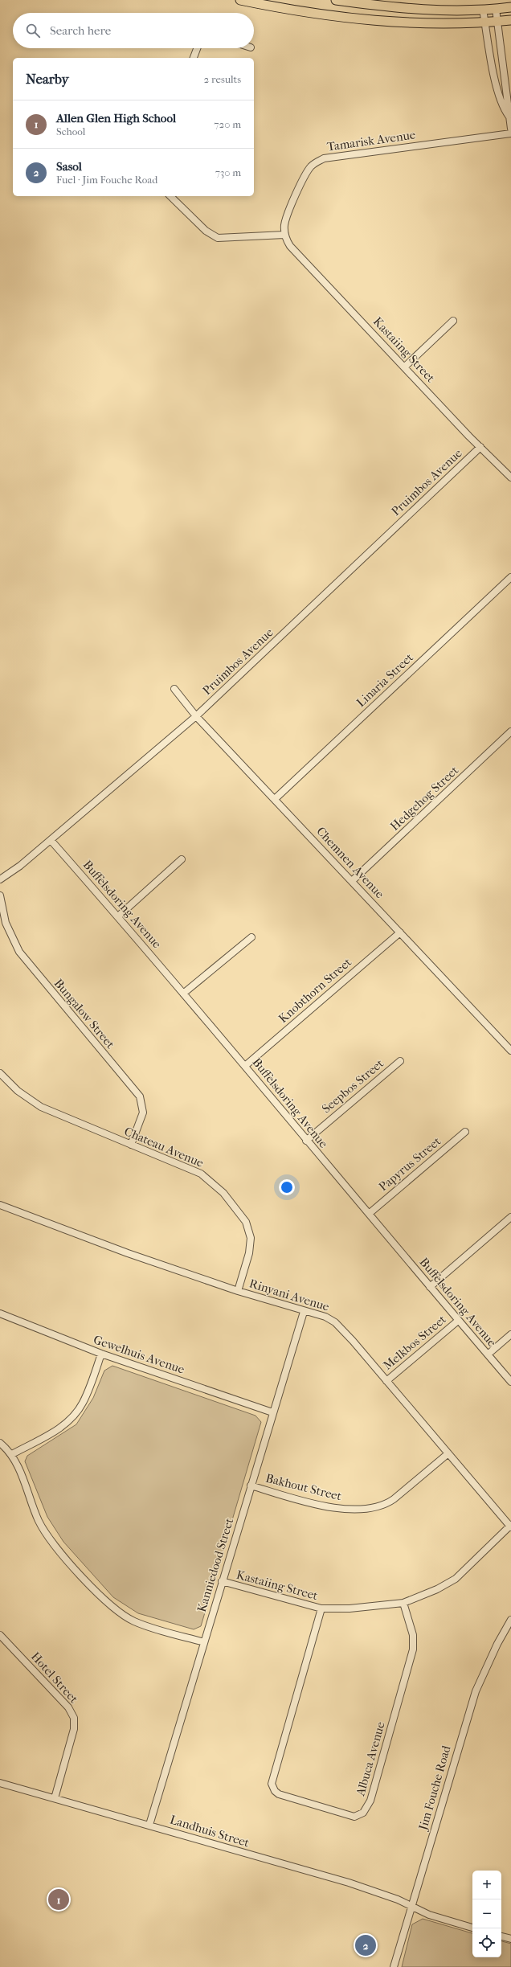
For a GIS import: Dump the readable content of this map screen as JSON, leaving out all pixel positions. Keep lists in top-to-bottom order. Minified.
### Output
{"streets":{"street":["Tamarisk Avenue","Kastaiing Street","Pruimbos Avenue","Linaria Street","Hedgehog Street","Chemnen Avenue","Buffelsdoring Avenue","Knobthorn Street","Bungalow Street","Seepbos Street","Chateau Avenue","Papyrus Street","Rinyani Avenue","Melkbos Street","Gewelhuis Avenue","Bakhout Street","Kanniedood Street","Hotel Street","Albuca Avenue","Jim Fouche Road","Landhuis Street"]},"crossings":[["Tamarisk Avenue","Kastaiing Street"],["Kastaiing Street","Pruimbos Avenue"],["Kastaiing Street","Rinyani Avenue"],["Kastaiing Street","Kanniedood Street"],["Kastaiing Street","Albuca Avenue"],["Pruimbos Avenue","Chemnen Avenue"],["Pruimbos Avenue","Buffelsdoring Avenue"],["Linaria Street","Chemnen Avenue"],["Hedgehog Street","Chemnen Avenue"],["Chemnen Avenue","Knobthorn Street"],["Buffelsdoring Avenue","Knobthorn Street"],["Buffelsdoring Avenue","Seepbos Street"],["Buffelsdoring Avenue","Papyrus Street"],["Buffelsdoring Avenue","Melkbos Street"],["Bungalow Street","Chateau Avenue"],["Chateau Avenue","Rinyani Avenue"],["Rinyani Avenue","Melkbos Street"],["Rinyani Avenue","Bakhout Street"],["Rinyani Avenue","Kanniedood Street"],["Gewelhuis Avenue","Kanniedood Street"],["Bakhout Street","Kanniedood Street"],["Kanniedood Street","Landhuis Street"],["Hotel Street","Landhuis Street"],["Jim Fouche Road","Landhuis Street"]],"page":{"search":"Search here","heading":["Nearby","2 results"],"list":[{"mark":"1","name":"Allen Glen High School","note":"School","value":"720 m"},{"mark":"2","name":"Sasol","note":"Fuel · Jim Fouche Road","value":"730 m"}],"map_buttons":["+","−"],"pins":["1","2"]}}
